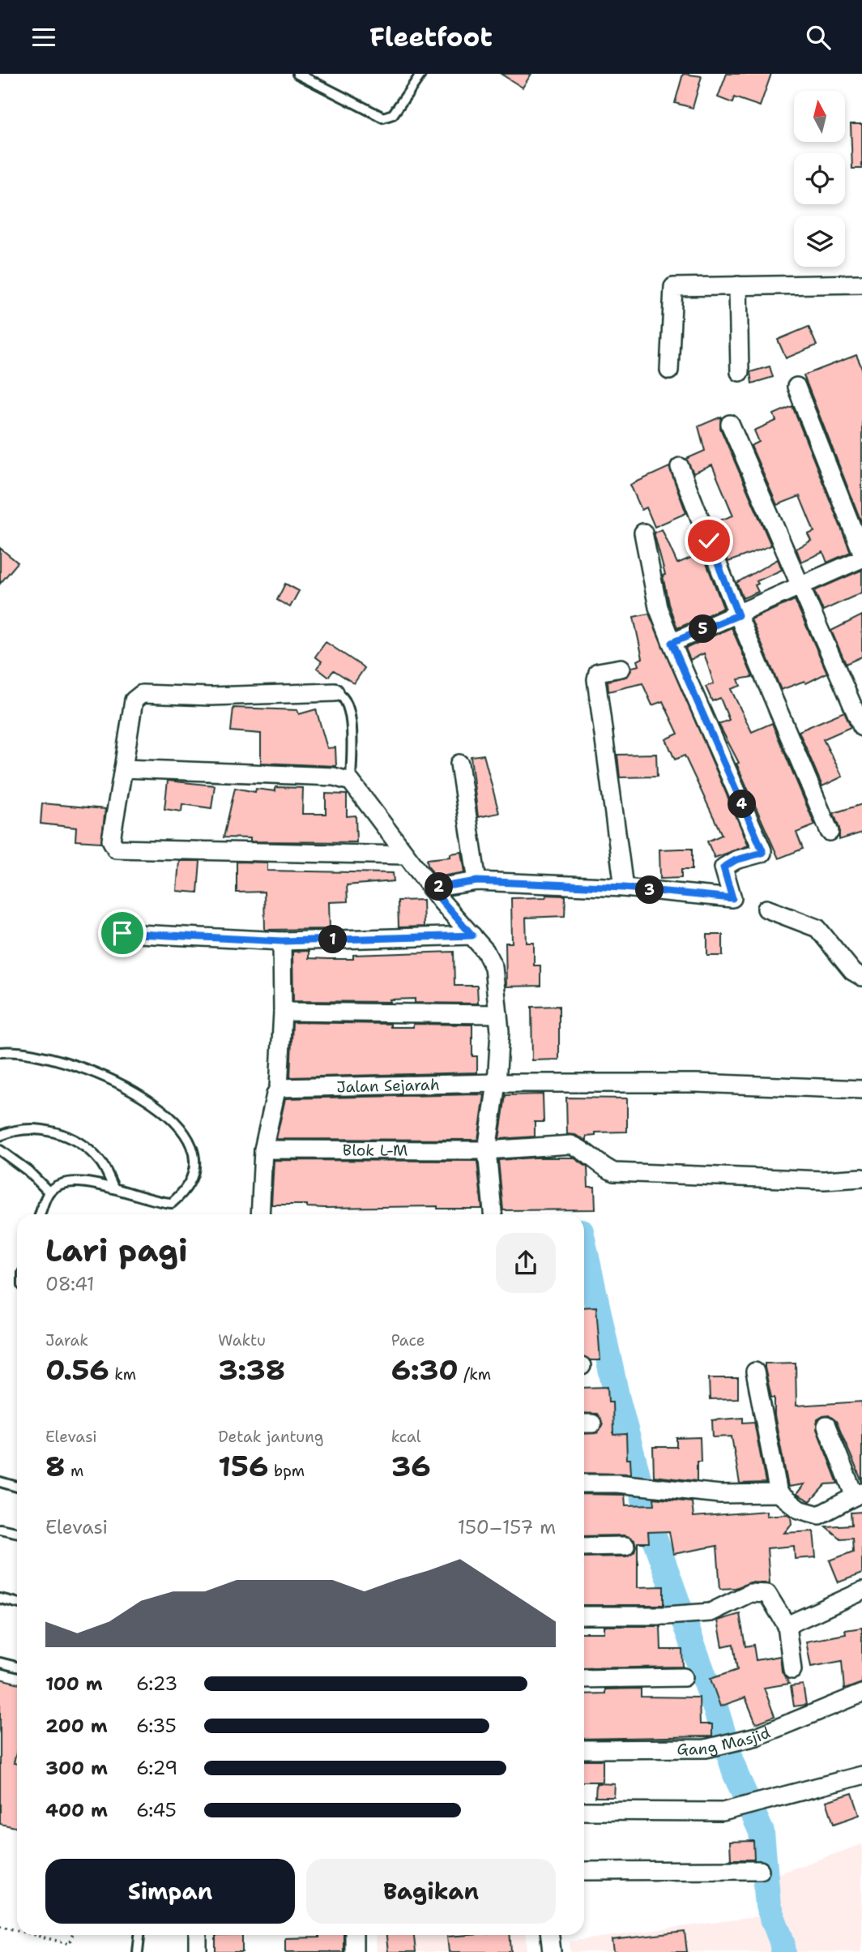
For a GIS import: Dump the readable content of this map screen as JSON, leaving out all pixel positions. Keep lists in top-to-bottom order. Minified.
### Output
{"streets":{"street":["Jalan Sejarah","Blok L-M","Gang Masjid"]},"north":"top","page":{"header":"Fleetfoot","pins":["5","4","2","3","1"],"heading":["Lari pagi","08:41"],"stats":[["Jarak","0.56 km"],["Waktu","3:38"],["Pace","6:30 /km"],["Elevasi","8 m"],["Detak jantung","156 bpm"],["kcal","36"]],"chart":["Elevasi","150–157 m"],"list":[{"name":"100 m","note":"6:23"},{"name":"200 m","note":"6:35"},{"name":"300 m","note":"6:29"},{"name":"400 m","note":"6:45"}],"buttons":["Simpan","Bagikan"]}}
